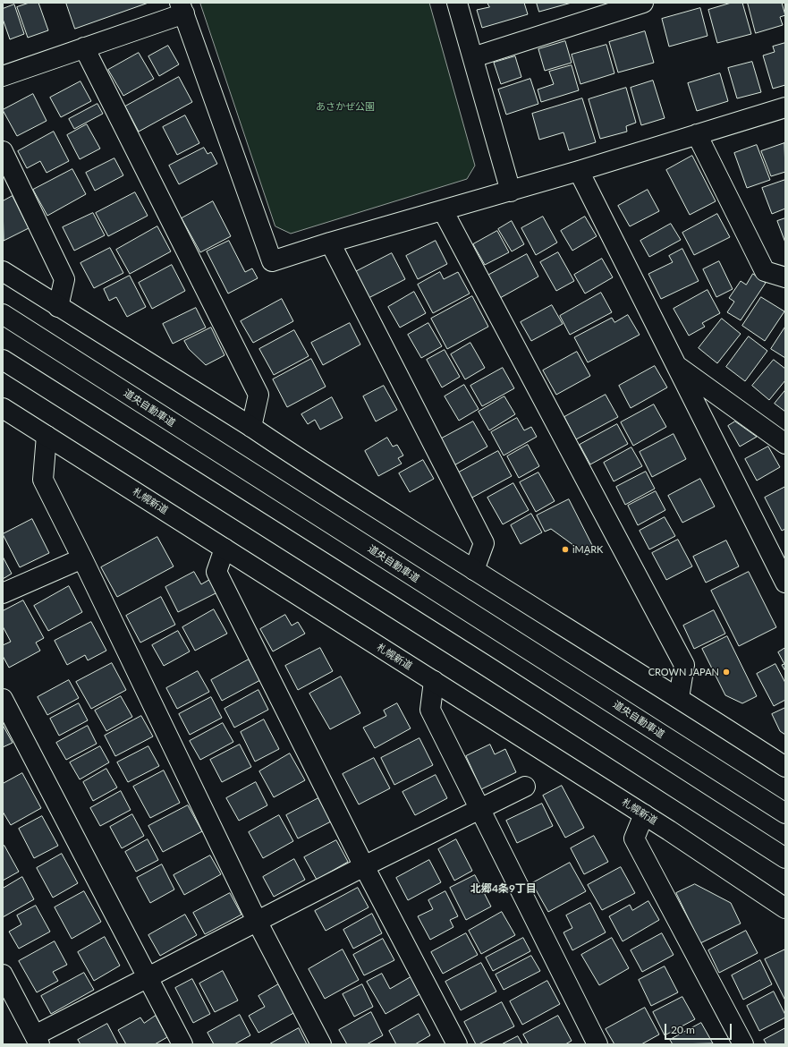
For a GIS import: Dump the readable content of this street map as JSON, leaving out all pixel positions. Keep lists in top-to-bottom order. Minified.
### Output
{"streets":{"main road":["道央自動車道","札幌新道"]},"districts":["北郷4条9丁目"],"parks":["あさかぜ公園"],"places":["iMARK","CROWN JAPAN"],"scale_bar":"20 m"}
